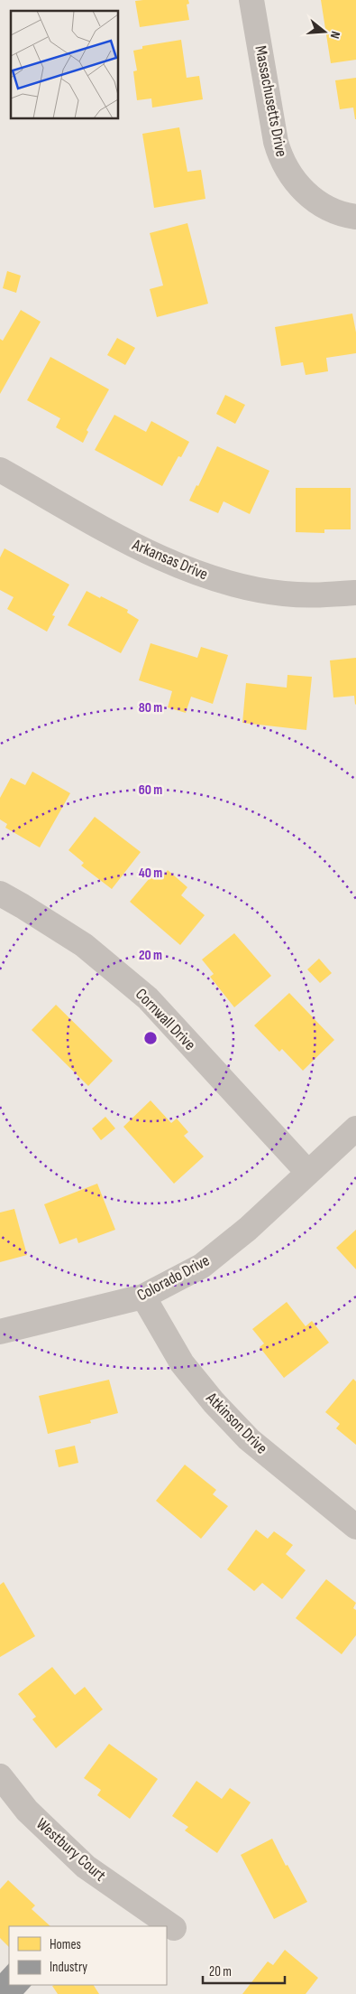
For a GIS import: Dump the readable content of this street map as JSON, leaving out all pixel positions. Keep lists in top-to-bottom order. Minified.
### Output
{"streets":{"street":["Massachusetts Drive","Arkansas Drive","Cornwall Drive","Colorado Drive","Atkinson Drive","Westbury Court"]},"crossings":[["Cornwall Drive","Colorado Drive"],["Colorado Drive","Atkinson Drive"]],"legend":["Homes","Industry"],"scale_bar":"20 m","north":"right","rings":["80 m","60 m","40 m","20 m"]}
